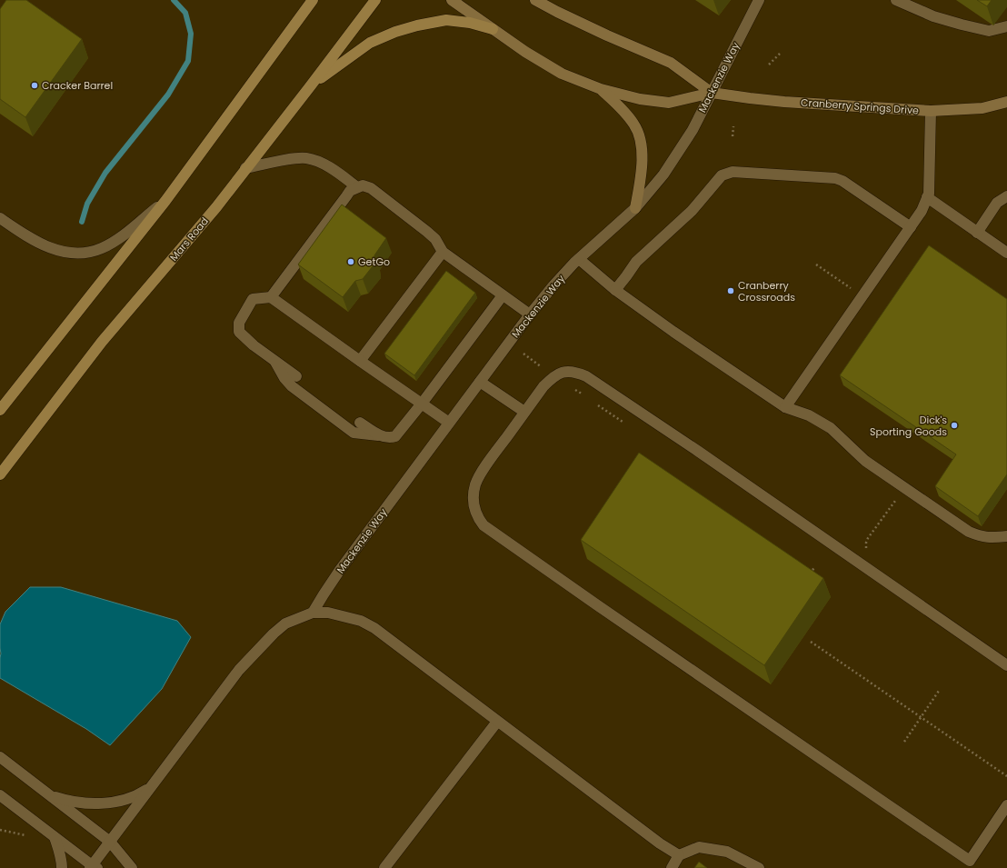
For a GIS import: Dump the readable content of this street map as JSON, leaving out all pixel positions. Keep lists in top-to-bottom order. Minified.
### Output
{"streets":{"main road":["Mars Road"],"street":["Mackenzie Way","Cranberry Springs Drive"]},"crossings":[["Mackenzie Way","Cranberry Springs Drive"]],"places":["Cracker Barrel","GetGo","Cranberry Crossroads","Dick's Sporting Goods"]}
